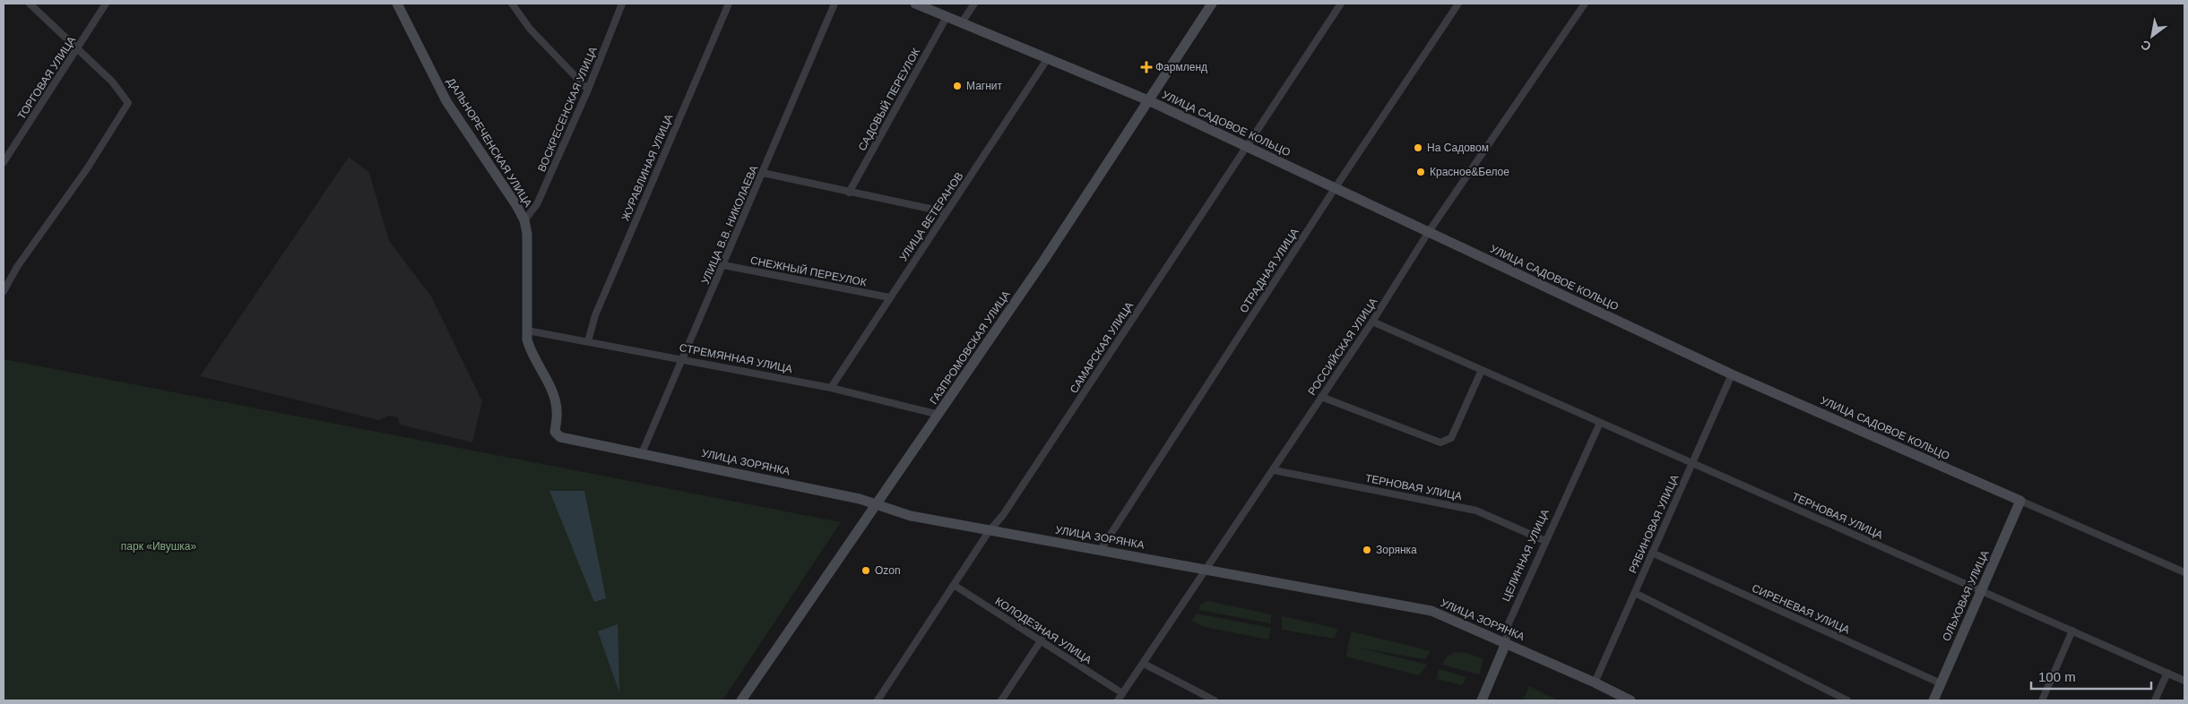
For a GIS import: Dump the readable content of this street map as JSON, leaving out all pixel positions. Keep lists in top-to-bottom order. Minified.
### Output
{"streets":{"street":["ТОРГОВАЯ УЛИЦА","САДОВЫЙ ПЕРЕУЛОК","ВОСКРЕСЕНСКАЯ УЛИЦА","УЛИЦА САДОВОЕ КОЛЬЦО","ДАЛЬНОРЕЧЕНСКАЯ УЛИЦА","ЖУРАВЛИНАЯ УЛИЦА","УЛИЦА ВЕТЕРАНОВ","УЛИЦА В.В. НИКОЛАЕВА","ОТРАДНАЯ УЛИЦА","СНЕЖНЫЙ ПЕРЕУЛОК","РОССИЙСКАЯ УЛИЦА","ГАЗПРОМОВСКАЯ УЛИЦА","САМАРСКАЯ УЛИЦА","СТРЕМЯННАЯ УЛИЦА","УЛИЦА ЗОРЯНКА","ТЕРНОВАЯ УЛИЦА","РЯБИНОВАЯ УЛИЦА","ЦЕЛИННАЯ УЛИЦА","ОЛЬХОВАЯ УЛИЦА","СИРЕНЕВАЯ УЛИЦА","КОЛОДЕЗНАЯ УЛИЦА"]},"crossings":[["САДОВЫЙ ПЕРЕУЛОК","УЛИЦА САДОВОЕ КОЛЬЦО"],["ВОСКРЕСЕНСКАЯ УЛИЦА","ДАЛЬНОРЕЧЕНСКАЯ УЛИЦА"],["УЛИЦА САДОВОЕ КОЛЬЦО","УЛИЦА ВЕТЕРАНОВ"],["УЛИЦА САДОВОЕ КОЛЬЦО","ОТРАДНАЯ УЛИЦА"],["УЛИЦА САДОВОЕ КОЛЬЦО","РОССИЙСКАЯ УЛИЦА"],["УЛИЦА САДОВОЕ КОЛЬЦО","ГАЗПРОМОВСКАЯ УЛИЦА"],["УЛИЦА САДОВОЕ КОЛЬЦО","САМАРСКАЯ УЛИЦА"],["УЛИЦА САДОВОЕ КОЛЬЦО","РЯБИНОВАЯ УЛИЦА"],["УЛИЦА САДОВОЕ КОЛЬЦО","ОЛЬХОВАЯ УЛИЦА"],["ДАЛЬНОРЕЧЕНСКАЯ УЛИЦА","СТРЕМЯННАЯ УЛИЦА"],["ДАЛЬНОРЕЧЕНСКАЯ УЛИЦА","УЛИЦА ЗОРЯНКА"],["ЖУРАВЛИНАЯ УЛИЦА","СТРЕМЯННАЯ УЛИЦА"],["УЛИЦА ВЕТЕРАНОВ","СНЕЖНЫЙ ПЕРЕУЛОК"],["УЛИЦА ВЕТЕРАНОВ","СТРЕМЯННАЯ УЛИЦА"],["УЛИЦА В.В. НИКОЛАЕВА","СНЕЖНЫЙ ПЕРЕУЛОК"],["УЛИЦА В.В. НИКОЛАЕВА","СТРЕМЯННАЯ УЛИЦА"],["УЛИЦА В.В. НИКОЛАЕВА","УЛИЦА ЗОРЯНКА"],["ОТРАДНАЯ УЛИЦА","УЛИЦА ЗОРЯНКА"],["РОССИЙСКАЯ УЛИЦА","УЛИЦА ЗОРЯНКА"],["РОССИЙСКАЯ УЛИЦА","ТЕРНОВАЯ УЛИЦА"],["РОССИЙСКАЯ УЛИЦА","КОЛОДЕЗНАЯ УЛИЦА"],["ГАЗПРОМОВСКАЯ УЛИЦА","СТРЕМЯННАЯ УЛИЦА"],["ГАЗПРОМОВСКАЯ УЛИЦА","УЛИЦА ЗОРЯНКА"],["САМАРСКАЯ УЛИЦА","УЛИЦА ЗОРЯНКА"],["САМАРСКАЯ УЛИЦА","КОЛОДЕЗНАЯ УЛИЦА"],["УЛИЦА ЗОРЯНКА","РЯБИНОВАЯ УЛИЦА"],["УЛИЦА ЗОРЯНКА","ЦЕЛИННАЯ УЛИЦА"],["ТЕРНОВАЯ УЛИЦА","РЯБИНОВАЯ УЛИЦА"],["ТЕРНОВАЯ УЛИЦА","ЦЕЛИННАЯ УЛИЦА"],["ТЕРНОВАЯ УЛИЦА","ОЛЬХОВАЯ УЛИЦА"],["РЯБИНОВАЯ УЛИЦА","СИРЕНЕВАЯ УЛИЦА"],["ОЛЬХОВАЯ УЛИЦА","СИРЕНЕВАЯ УЛИЦА"]],"parks":["парк «Ивушка»"],"places":{"health":["Фармленд"],"other":["Магнит","На Садовом","Красное&Белое","Зорянка","Ozon"]},"scale_bar":"100 m","north":"bottom left"}
